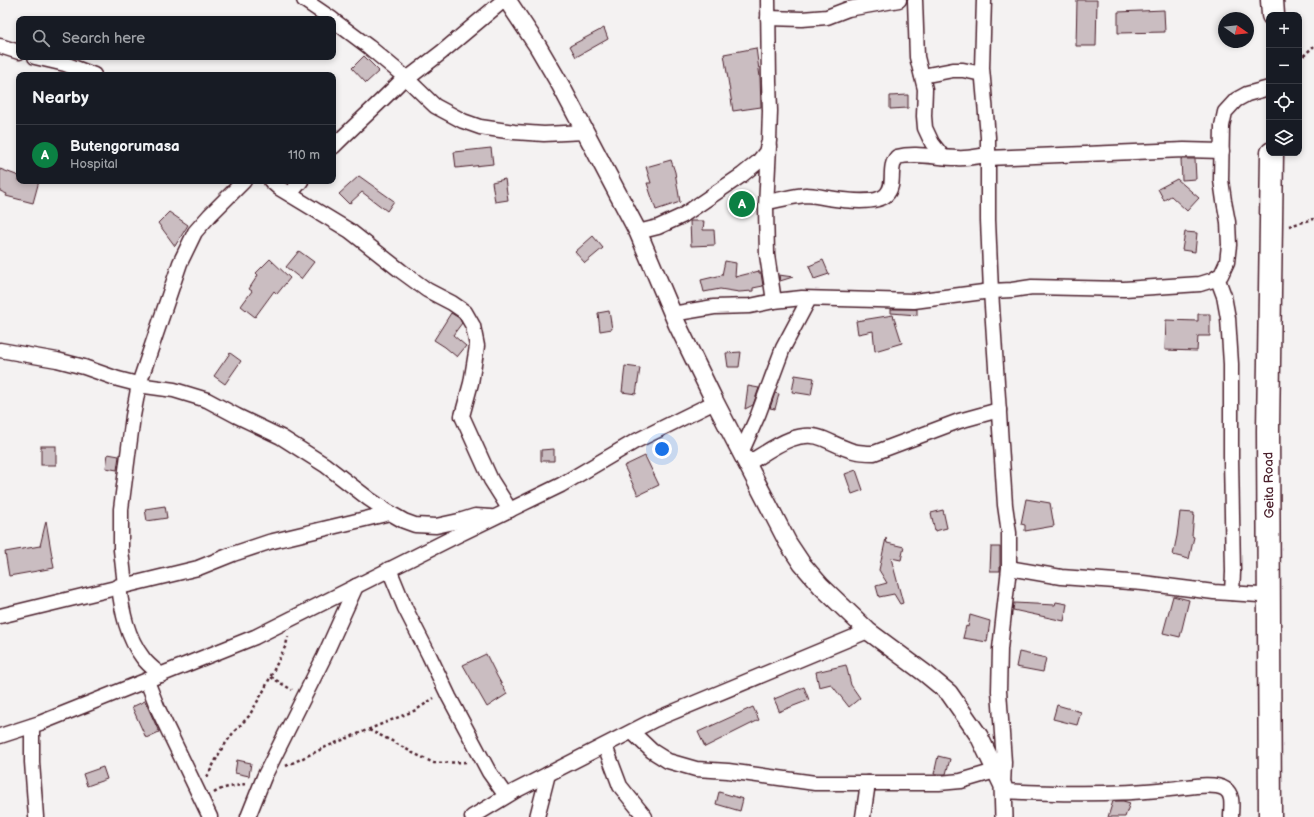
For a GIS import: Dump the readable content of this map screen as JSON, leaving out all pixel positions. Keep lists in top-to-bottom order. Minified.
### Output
{"streets":{"highway":["Geita Road"]},"north":"right","page":{"map_buttons":["+","−"],"search":"Search here","heading":"Nearby","list":[{"mark":"A","name":"Butengorumasa","note":"Hospital","value":"110 m"}],"pins":"A"}}
